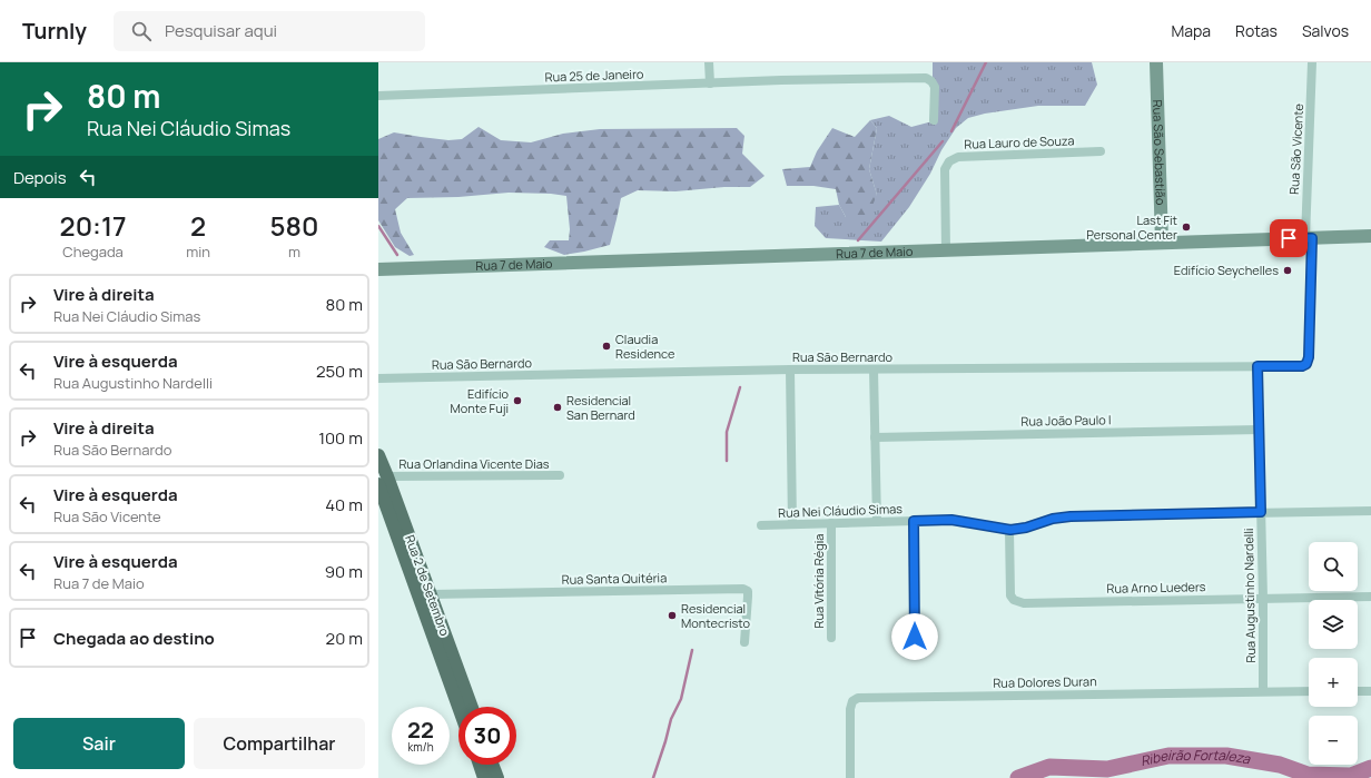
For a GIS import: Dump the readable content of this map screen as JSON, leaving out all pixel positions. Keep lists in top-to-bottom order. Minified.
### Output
{"streets":{"main road":["Rua 2 de Setembro"],"street":["Rua 25 de Janeiro","Rua Lauro de Souza","Rua São Vicente","Rua São Sebastião","Rua 7 de Maio","Rua São Bernardo","Rua João Paulo I","Rua Orlandina Vicente Dias","Rua Nei Cláudio Simas","Rua Santa Quitéria","Rua Vitória Régia","Rua Arno Lueders","Rua Augustinho Nardelli","Rua Dolores Duran"]},"crossings":[["Rua Lauro de Souza","Rua 7 de Maio"],["Rua São Vicente","Rua 7 de Maio"],["Rua São Vicente","Rua São Bernardo"],["Rua São Sebastião","Rua 7 de Maio"],["Rua São Bernardo","Rua Augustinho Nardelli"],["Rua João Paulo I","Rua Augustinho Nardelli"],["Rua Orlandina Vicente Dias","Rua 2 de Setembro"],["Rua Nei Cláudio Simas","Rua Vitória Régia"],["Rua Nei Cláudio Simas","Rua Arno Lueders"],["Rua Nei Cláudio Simas","Rua Augustinho Nardelli"],["Rua Santa Quitéria","Rua 2 de Setembro"],["Rua Arno Lueders","Rua Augustinho Nardelli"],["Rua Augustinho Nardelli","Rua Dolores Duran"]],"water":["Ribeirão Fortaleza"],"places":["Last Fit Personal Center","Edifício Seychelles","Claudia Residence","Edifício Monte Fuji","Residencial San Bernard","Residencial Montecristo"],"page":{"header":"Turnly","search":"Pesquisar aqui","nav":["Mapa","Rotas","Salvos"],"turn":["80 m","Rua Nei Cláudio Simas"],"then":"Depois","eta":["20:17","Chegada","2","min","580","m"],"list":[{"name":"Vire à direita","note":"Rua Nei Cláudio Simas","value":"80 m"},{"name":"Vire à esquerda","note":"Rua Augustinho Nardelli","value":"250 m"},{"name":"Vire à direita","note":"Rua São Bernardo","value":"100 m"},{"name":"Vire à esquerda","note":"Rua São Vicente","value":"40 m"},{"name":"Vire à esquerda","note":"Rua 7 de Maio","value":"90 m"},{"name":"Chegada ao destino","value":"20 m"}],"map_buttons":["+","−"],"speed":"22 km/h","limit":"30","buttons":["Sair","Compartilhar"]}}
